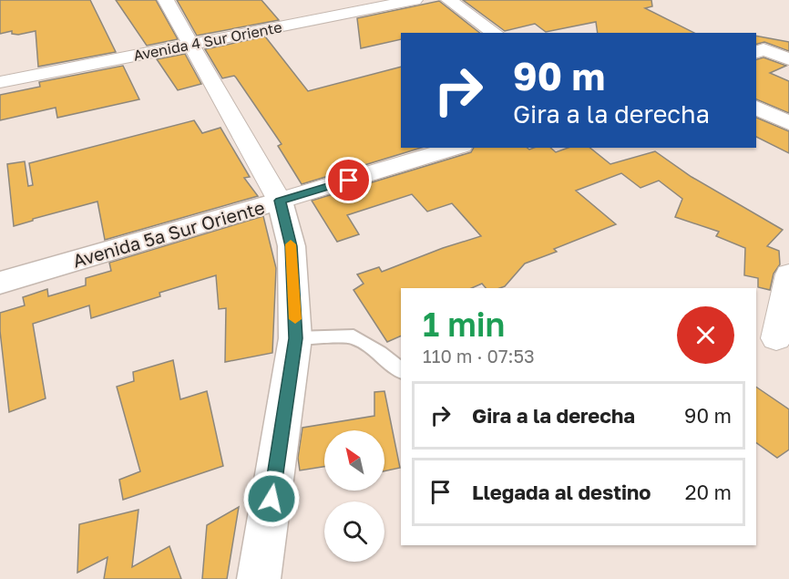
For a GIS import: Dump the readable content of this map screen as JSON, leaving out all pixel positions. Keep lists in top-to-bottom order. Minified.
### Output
{"streets":{"street":["Avenida 4 Sur Oriente","Avenida 5a Sur Oriente"]},"north":"top left","page":{"turn":["90 m","Gira a la derecha"],"heading":["1 min","110 m · 07:53"],"list":[{"name":"Gira a la derecha","value":"90 m"},{"name":"Llegada al destino","value":"20 m"}]}}
